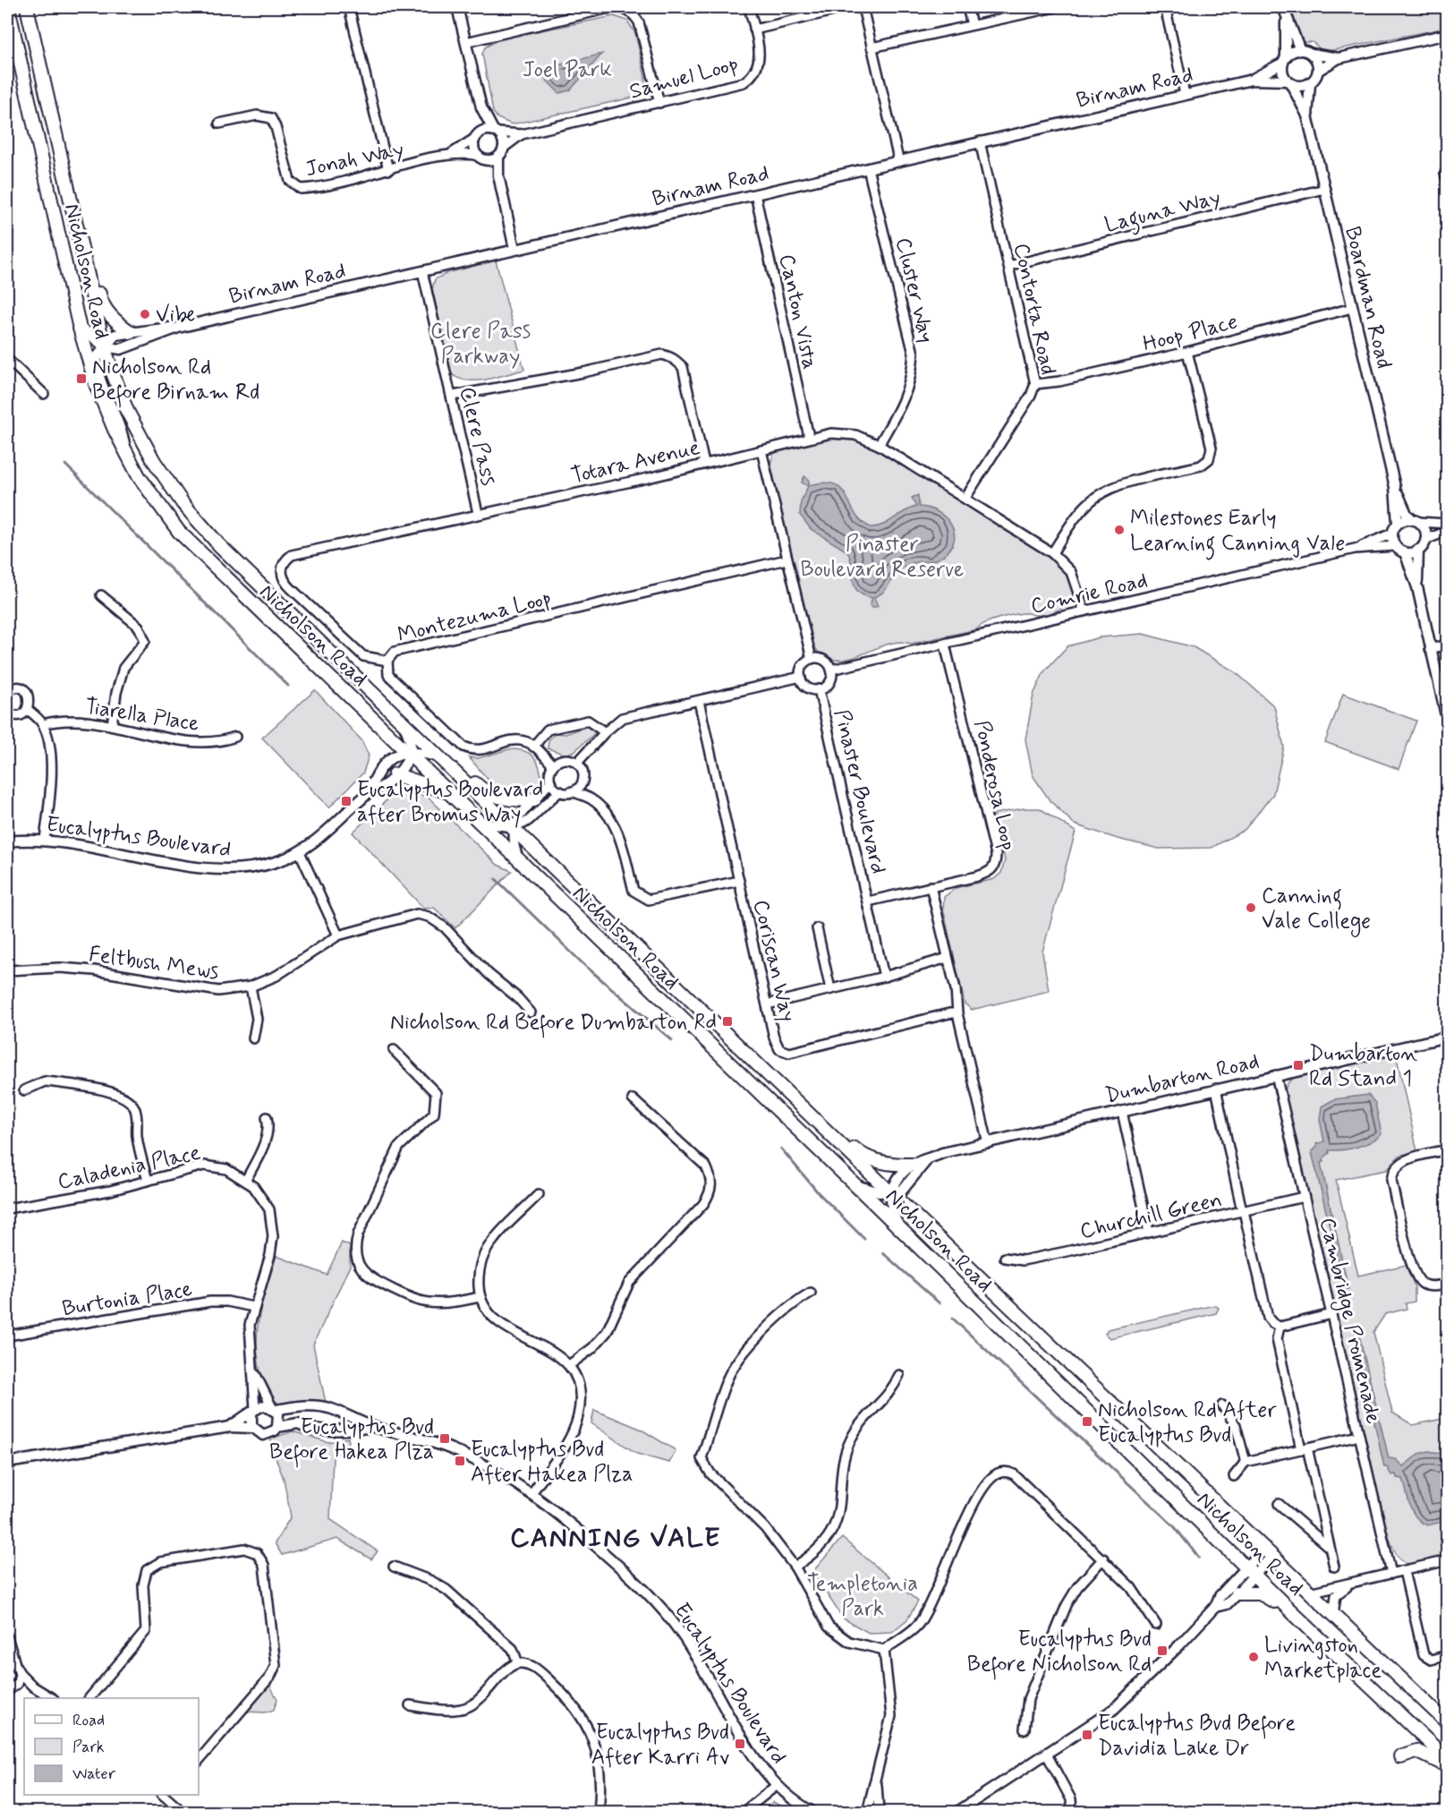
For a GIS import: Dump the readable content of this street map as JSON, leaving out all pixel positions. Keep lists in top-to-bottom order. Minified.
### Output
{"streets":{"main road":["Nicholson Road"],"street":["Samuel Loop","Birnam Road","Jonah Way","Laguna Way","Cluster Way","Boardman Road","Contorta Road","Canton Vista","Hoop Place","Clere Pass","Totara Avenue","Comrie Road","Montezuma Loop","Tiarella Place","Ponderosa Loop","Pinaster Boulevard","Eucalyptus Boulevard","Coriscan Way","Feltbush Mews","Dumbarton Road","Caladenia Place","Churchill Green","Burtonia Place","Cambridge Promenade"]},"crossings":[["Samuel Loop","Jonah Way"],["Birnam Road","Nicholson Road"],["Birnam Road","Cluster Way"],["Birnam Road","Boardman Road"],["Birnam Road","Contorta Road"],["Birnam Road","Canton Vista"],["Birnam Road","Clere Pass"],["Laguna Way","Boardman Road"],["Laguna Way","Contorta Road"],["Nicholson Road","Eucalyptus Boulevard"],["Nicholson Road","Dumbarton Road"],["Cluster Way","Totara Avenue"],["Boardman Road","Hoop Place"],["Boardman Road","Comrie Road"],["Contorta Road","Hoop Place"],["Contorta Road","Totara Avenue"],["Canton Vista","Totara Avenue"],["Clere Pass","Totara Avenue"],["Totara Avenue","Comrie Road"],["Totara Avenue","Montezuma Loop"],["Comrie Road","Ponderosa Loop"],["Comrie Road","Pinaster Boulevard"],["Ponderosa Loop","Pinaster Boulevard"],["Eucalyptus Boulevard","Caladenia Place"],["Dumbarton Road","Cambridge Promenade"],["Caladenia Place","Burtonia Place"],["Churchill Green","Cambridge Promenade"]],"districts":["CANNING VALE"],"parks":["Joel Park","Clere Pass Parkway","Pinaster Boulevard Reserve","Templetonia Park"],"places":{"other":["Vibe","Milestones Early Learning Canning Vale","Canning Vale College","Livingston Marketplace"],"transit":["Nicholson Rd Before Birnam Rd","Eucalyptus Boulevard after Bromus Way","Nicholson Rd Before Dumbarton Rd","Dumbarton Rd Stand 1","Nicholson Rd After Eucalyptus Bvd","Eucalyptus Bvd Before Hakea Plza","Eucalyptus Bvd After Hakea Plza","Eucalyptus Bvd Before Nicholson Rd","Eucalyptus Bvd Before Davidia Lake Dr","Eucalyptus Bvd After Karri Av"]},"legend":["Road","Park","Water"]}
